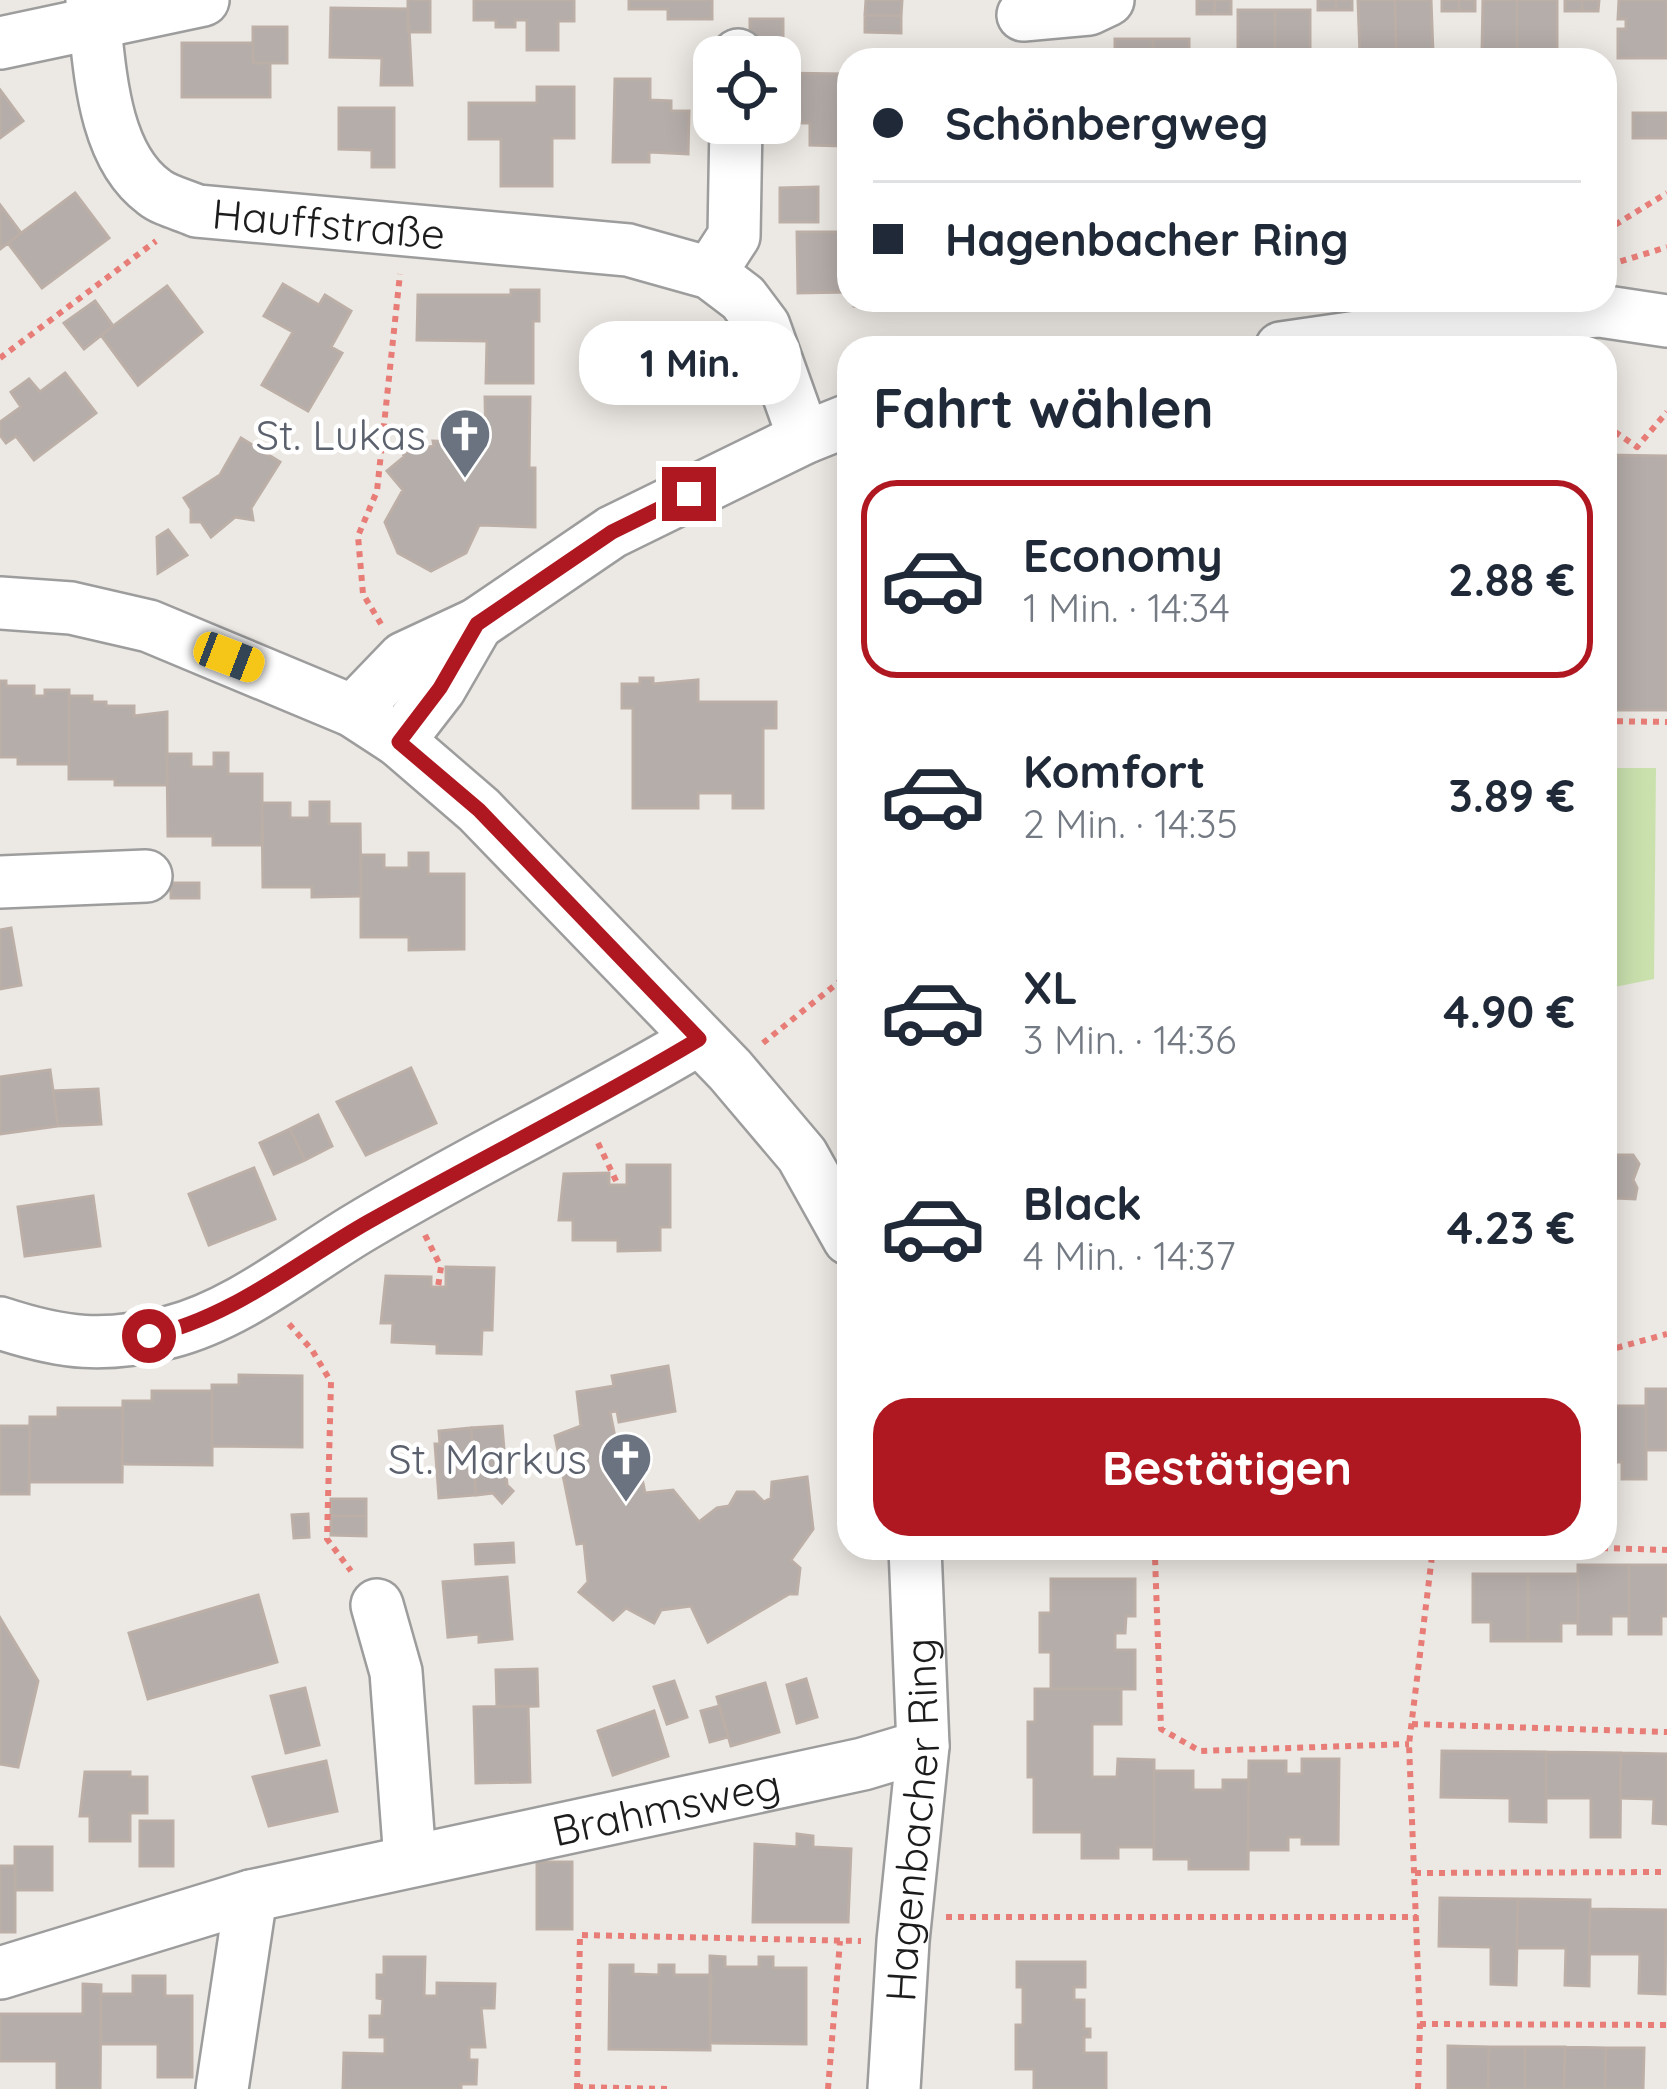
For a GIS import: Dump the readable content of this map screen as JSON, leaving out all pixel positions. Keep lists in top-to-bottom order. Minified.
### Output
{"streets":{"street":["Hauffstraße","Brahmsweg","Hagenbacher Ring"]},"crossings":[["Brahmsweg","Hagenbacher Ring"]],"places":{"church":["St. Lukas","St. Markus"]},"page":{"banner":["Schönbergweg","Hagenbacher Ring"],"bubble":"1 Min.","heading":"Fahrt wählen","list":[{"name":"Economy","note":"1 Min. · 14:34","value":"2.88 €"},{"name":"Komfort","note":"2 Min. · 14:35","value":"3.89 €"},{"name":"XL","note":"3 Min. · 14:36","value":"4.90 €"},{"name":"Black","note":"4 Min. · 14:37","value":"4.23 €"}],"buttons":"Bestätigen"}}
